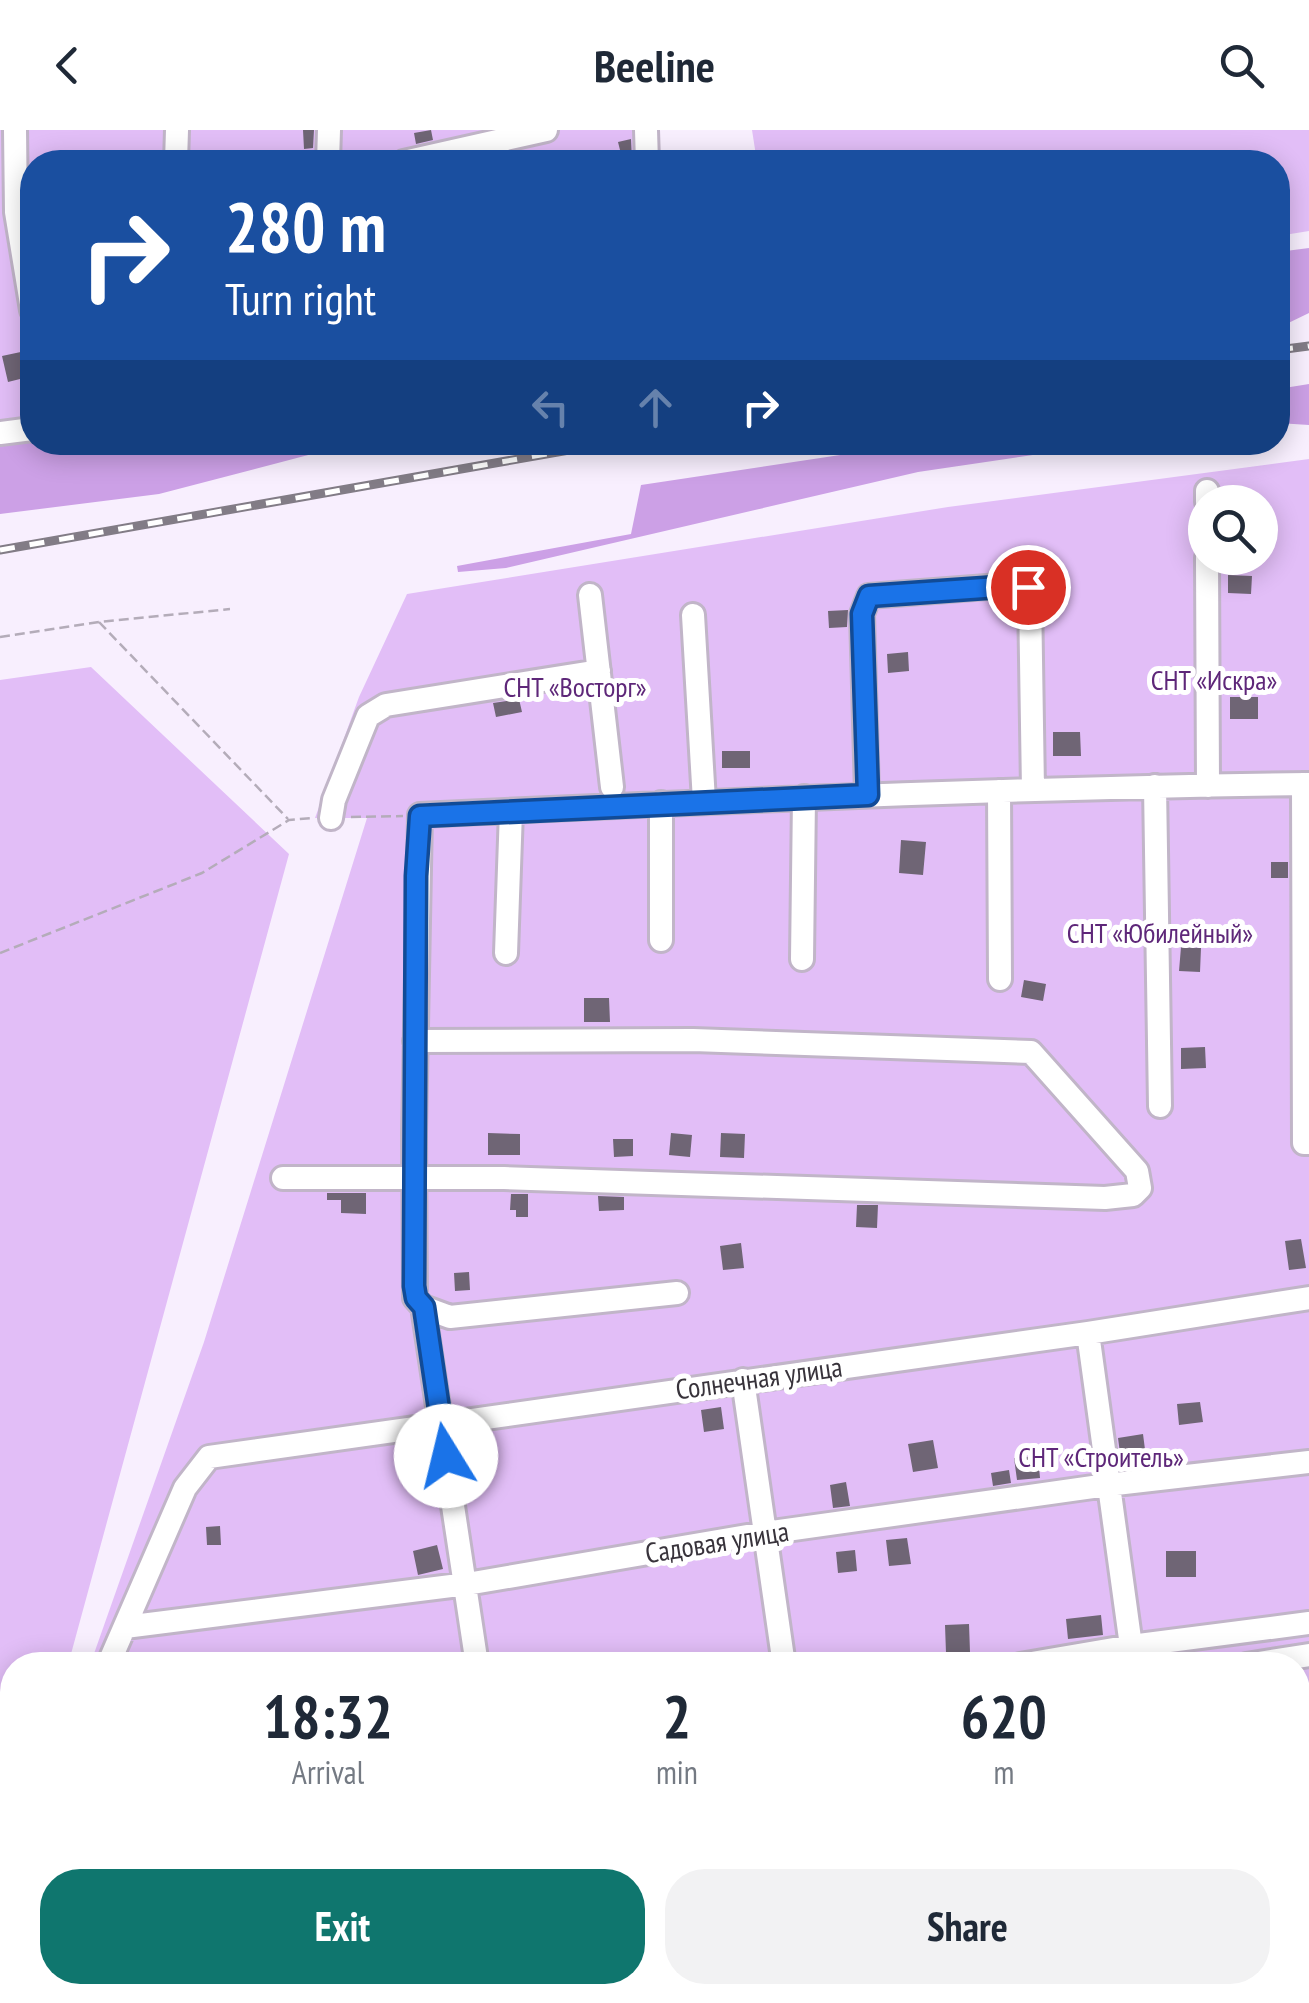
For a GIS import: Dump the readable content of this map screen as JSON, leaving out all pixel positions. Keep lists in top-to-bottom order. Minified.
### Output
{"streets":{"street":["Солнечная улица","Садовая улица"]},"crossings":[["Солнечная улица","Садовая улица"]],"parks":["СНТ «Искра»","СНТ «Восторг»","СНТ «Юбилейный»","СНТ «Строитель»"],"page":{"header":"Beeline","turn":["280 m","Turn right"],"eta":["18:32","Arrival","2","min","620","m"],"buttons":["Exit","Share"]}}
